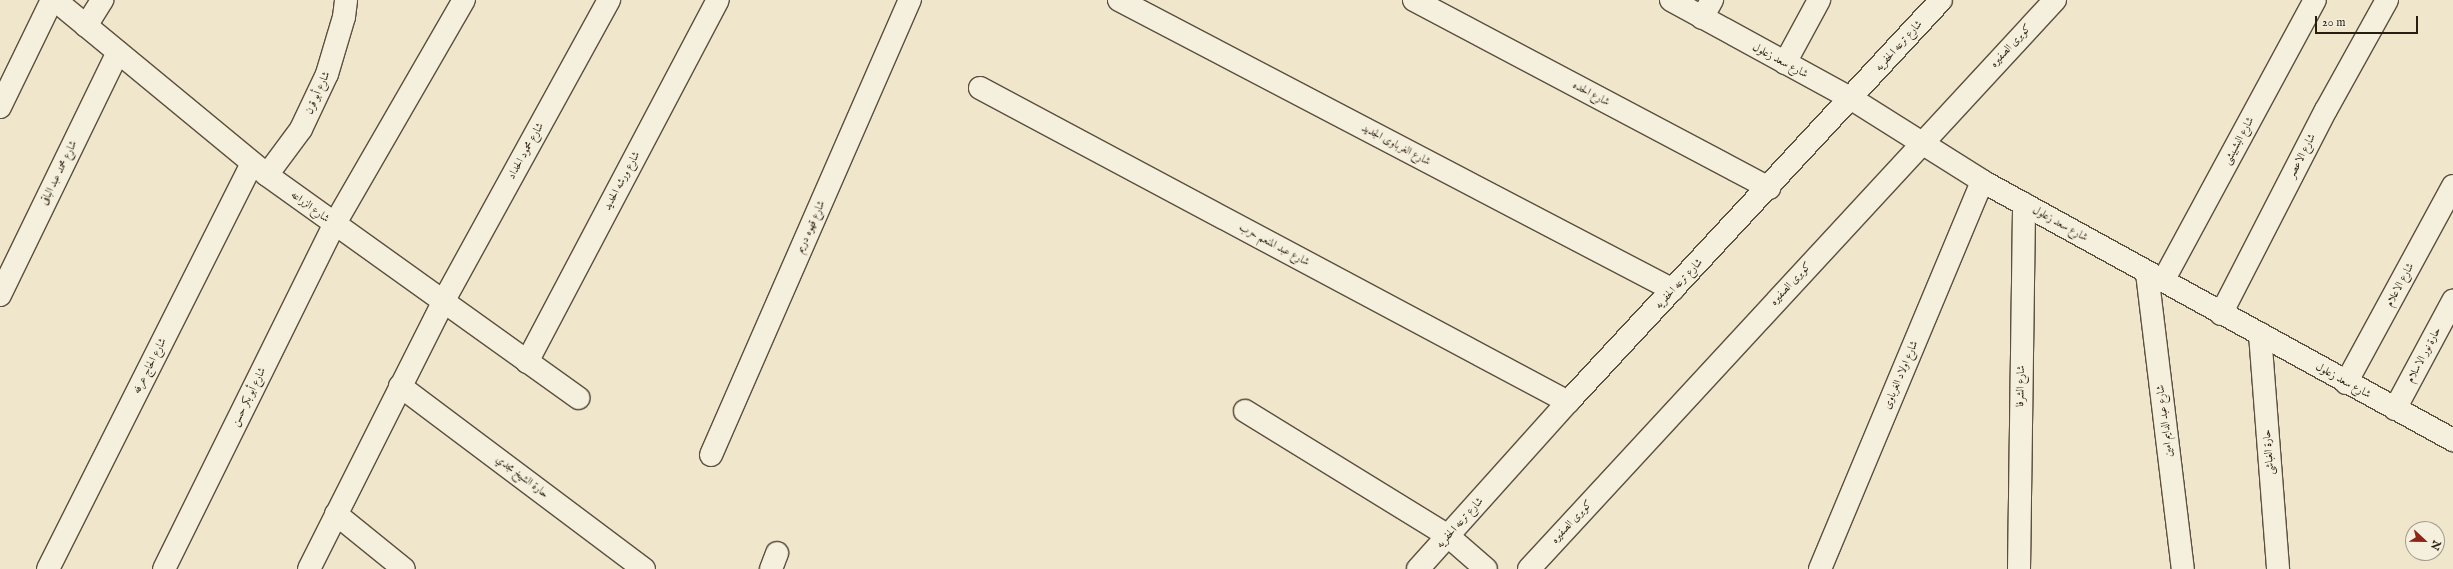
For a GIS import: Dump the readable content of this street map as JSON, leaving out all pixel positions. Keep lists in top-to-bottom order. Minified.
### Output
{"streets":{"street":["شارع ترعه الحفريه","كوبرى الصفيره","شارع سعد زعلول","شارع أبو قرن","شارع الحده","شارع البشبيشى","شارع الغرباوى الجديد","شارع محمود الحداد","شارع الاعصر","شارع محمد عبد الباقى","شارع ورشه الحديد","شارع الزراعه","شارع قهوه دريم","شارع عبد المنعم حرب","شارع الاعلام","حارة نور الاسلام","شارع الحاج عرفه","شارع اولاد الغرباوى","شارع الشرفا","شارع أبو بكر حسن","شارع عبد الدايم امين","حارة الغباشى","حارة الشيخ مجدي"]},"crossings":[["شارع ترعه الحفريه","شارع سعد زعلول"],["شارع ترعه الحفريه","شارع الحده"],["شارع ترعه الحفريه","شارع الغرباوى الجديد"],["شارع ترعه الحفريه","شارع عبد المنعم حرب"],["كوبرى الصفيره","شارع سعد زعلول"],["شارع سعد زعلول","شارع البشبيشى"],["شارع سعد زعلول","شارع الاعصر"],["شارع سعد زعلول","شارع الاعلام"],["شارع سعد زعلول","حارة نور الاسلام"],["شارع سعد زعلول","شارع اولاد الغرباوى"],["شارع سعد زعلول","شارع الشرفا"],["شارع سعد زعلول","شارع عبد الدايم امين"],["شارع سعد زعلول","حارة الغباشى"],["شارع أبو قرن","شارع الزراعه"],["شارع أبو قرن","شارع الحاج عرفه"],["شارع البشبيشى","شارع عبد الدايم امين"],["شارع محمود الحداد","شارع الزراعه"],["شارع محمود الحداد","حارة الشيخ مجدي"],["شارع محمد عبد الباقى","شارع الزراعه"],["شارع ورشه الحديد","شارع الزراعه"],["شارع الزراعه","شارع الحاج عرفه"],["شارع الزراعه","شارع أبو بكر حسن"]],"scale_bar":"20 m","north":"right"}
